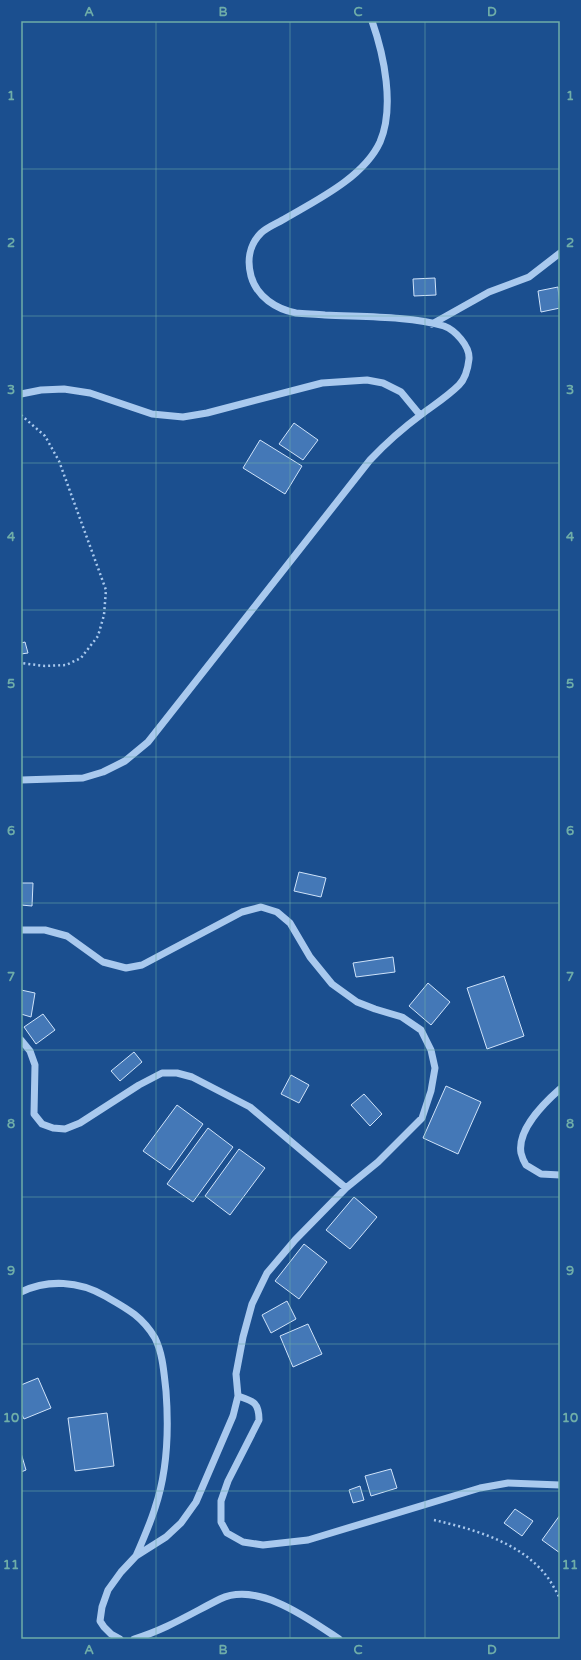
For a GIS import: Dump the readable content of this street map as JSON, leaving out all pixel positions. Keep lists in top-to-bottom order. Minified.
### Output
{"grid":{"columns":["A","B","C","D"],"rows":["1","2","3","4","5","6","7","8","9","10","11"]}}
